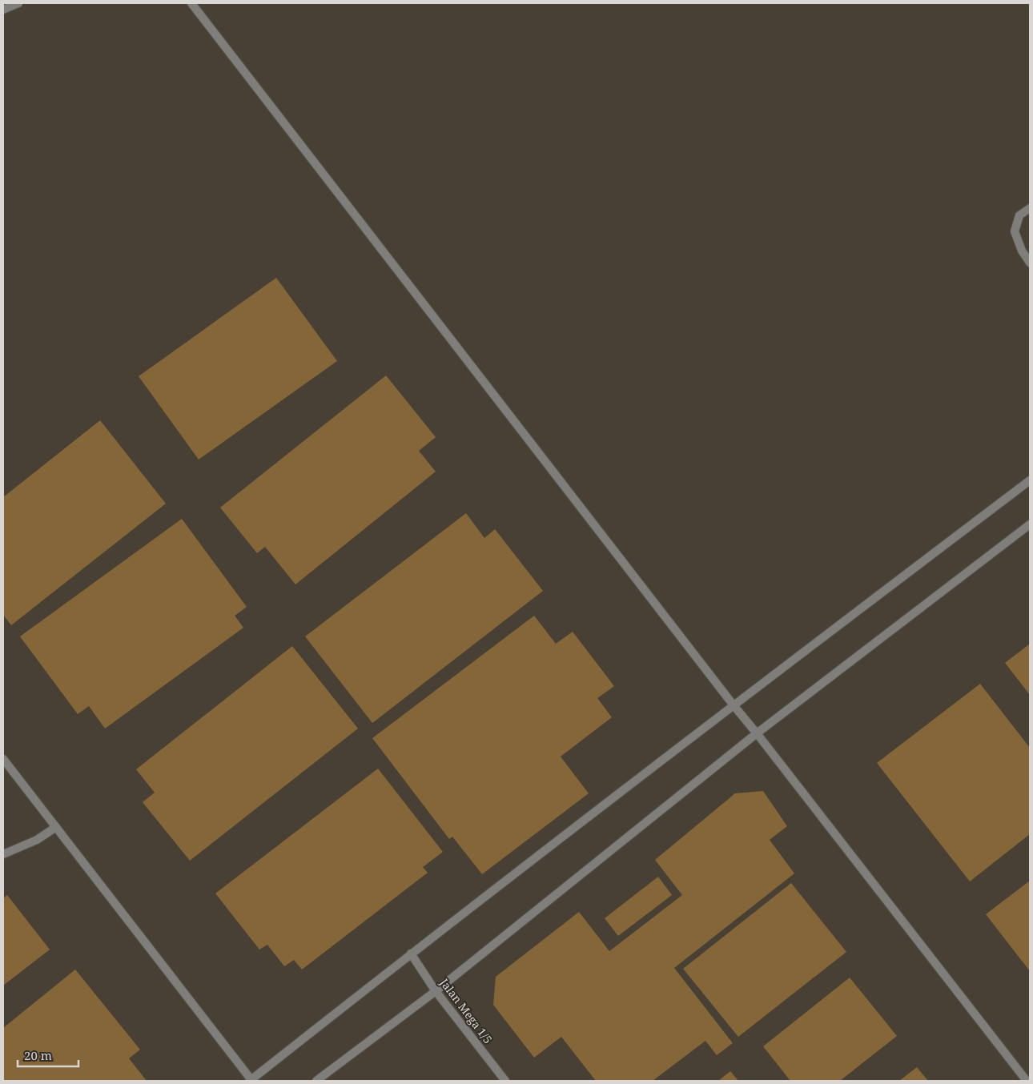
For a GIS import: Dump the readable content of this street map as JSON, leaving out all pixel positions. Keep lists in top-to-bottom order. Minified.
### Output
{"streets":{"street":["Jalan Mega 1/5"]},"scale_bar":"20 m"}
